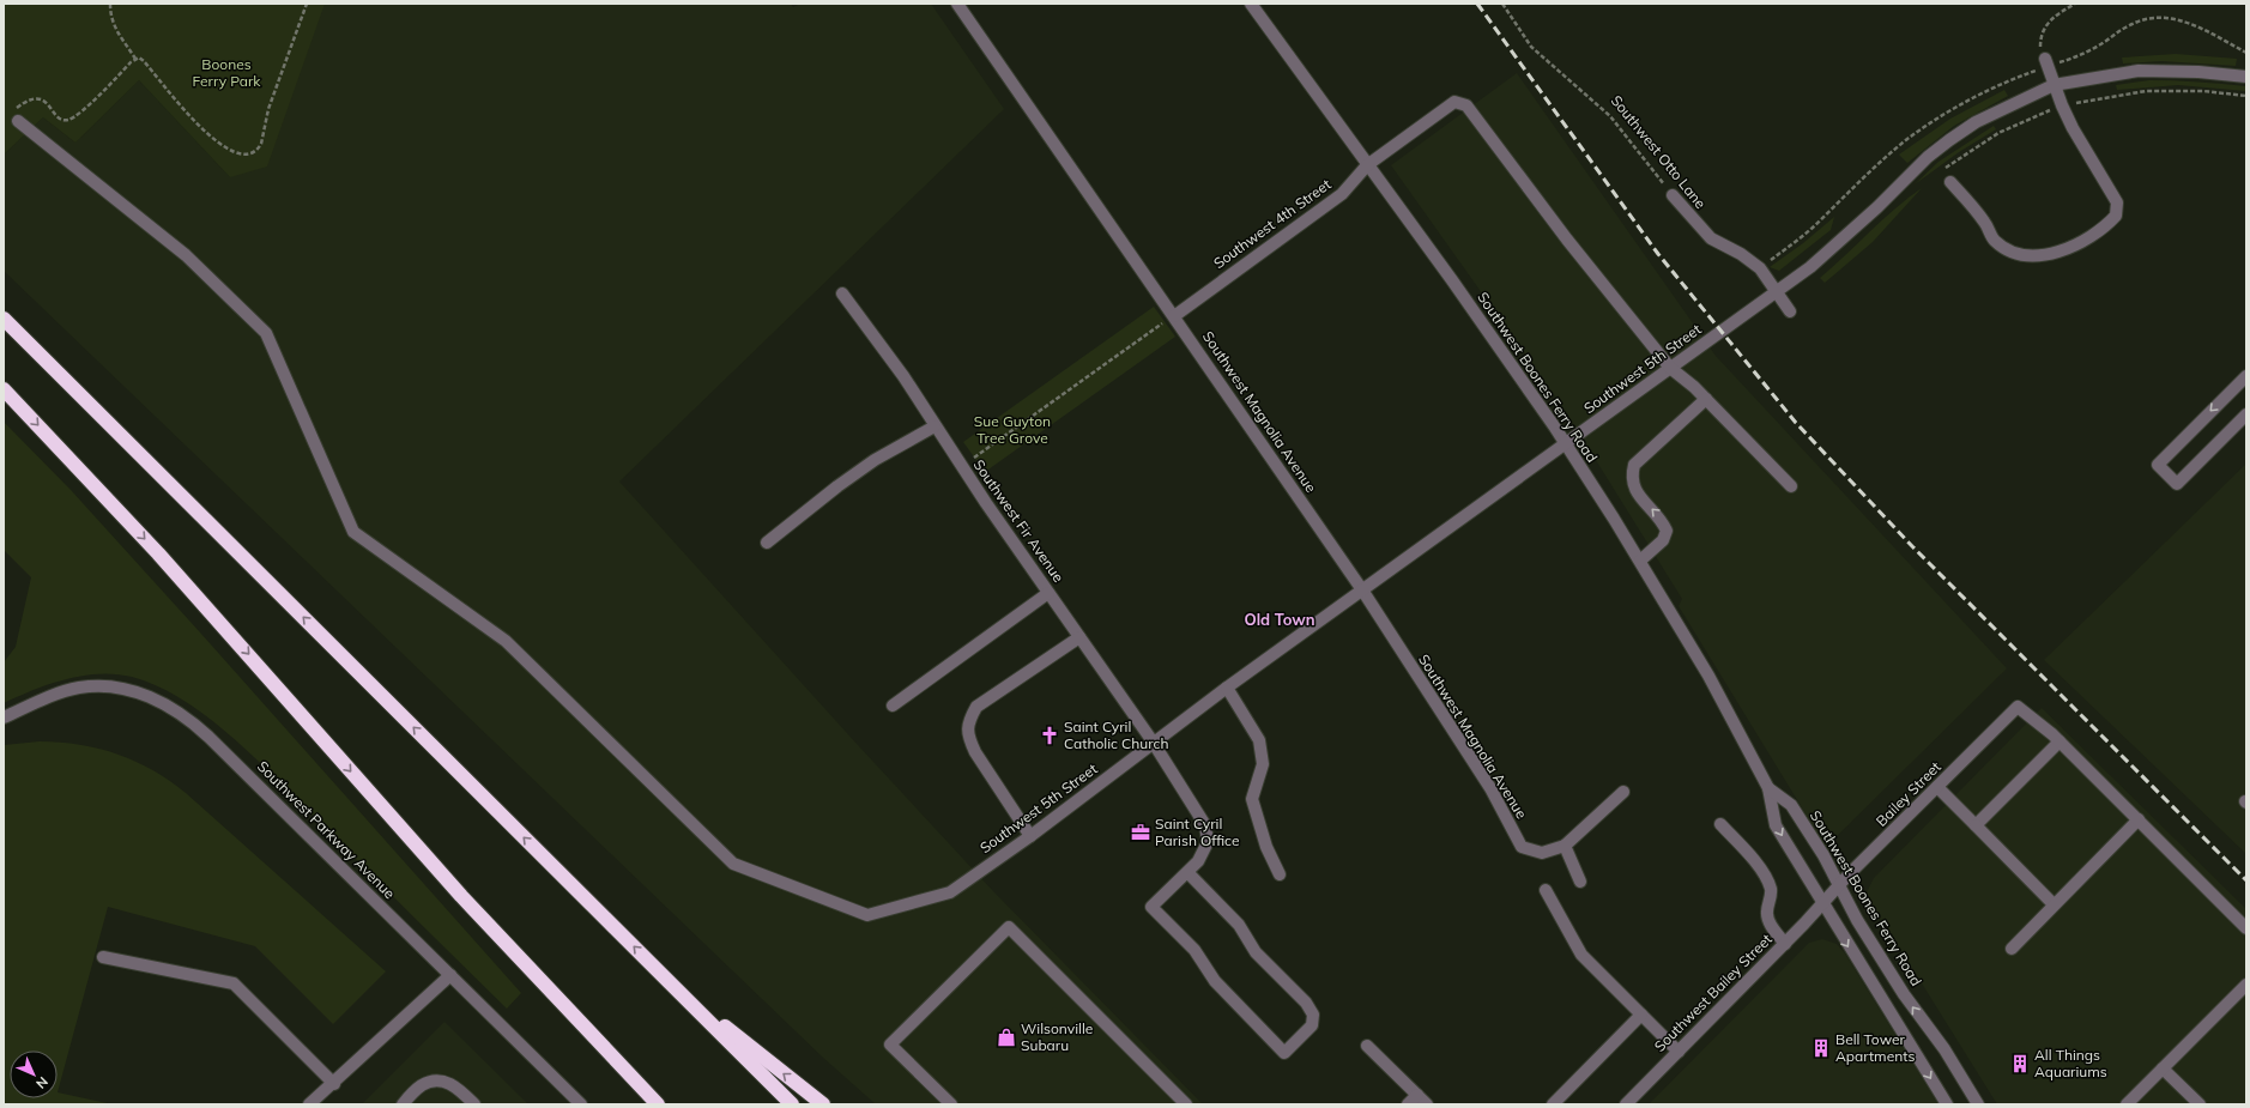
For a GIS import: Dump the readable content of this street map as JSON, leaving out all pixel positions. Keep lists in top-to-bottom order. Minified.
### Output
{"streets":{"street":["Southwest Otto Lane","Southwest 4th Street","Southwest 5th Street","Southwest Boones Ferry Road","Southwest Magnolia Avenue","Southwest Fir Avenue","Bailey Street","Southwest Parkway Avenue","Southwest Bailey Street"]},"crossings":[["Southwest Otto Lane","Southwest 5th Street"],["Southwest 4th Street","Southwest 5th Street"],["Southwest 4th Street","Southwest Boones Ferry Road"],["Southwest 4th Street","Southwest Magnolia Avenue"],["Southwest 5th Street","Southwest Boones Ferry Road"],["Southwest 5th Street","Southwest Magnolia Avenue"],["Southwest 5th Street","Southwest Fir Avenue"],["Southwest Boones Ferry Road","Bailey Street"],["Southwest Boones Ferry Road","Southwest Bailey Street"],["Bailey Street","Southwest Bailey Street"]],"districts":["Old Town"],"parks":["Boones Ferry Park","Sue Guyton Tree Grove"],"places":{"church":["Saint Cyril Catholic Church"],"office":["Saint Cyril Parish Office"],"shop":["Wilsonville Subaru"],"building":["Bell Tower Apartments","All Things Aquariums"]},"north":"bottom right"}
